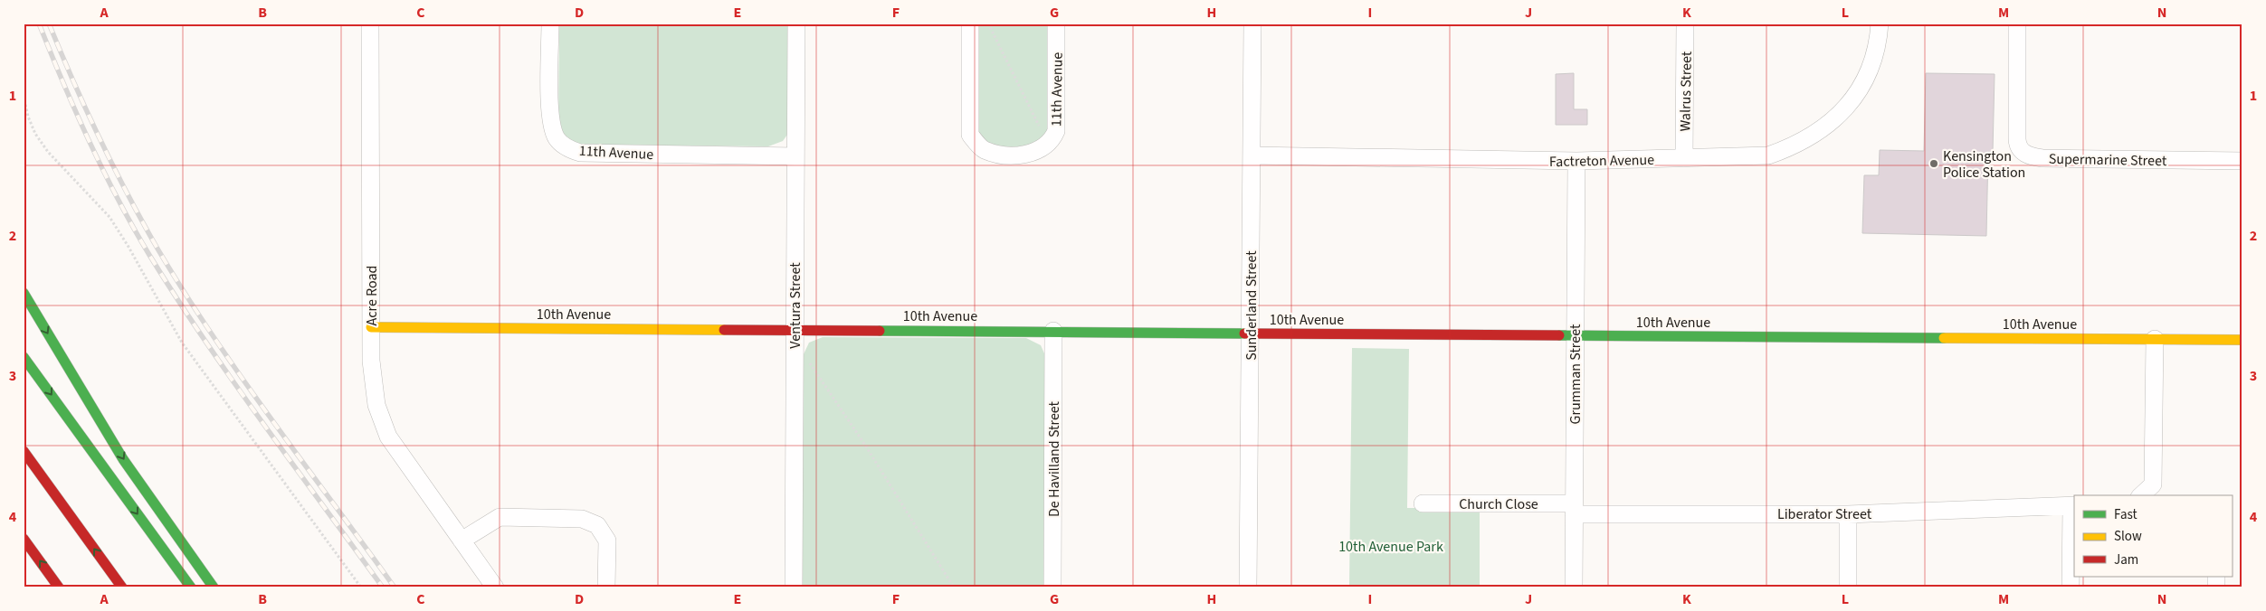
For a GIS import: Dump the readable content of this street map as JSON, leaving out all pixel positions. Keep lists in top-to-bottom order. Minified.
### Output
{"streets":{"main road":["10th Avenue"],"street":["11th Avenue","Walrus Street","Supermarine Street","Factreton Avenue","Acre Road","Ventura Street","Sunderland Street","Grumman Street","De Havilland Street","Church Close","Liberator Street"]},"crossings":[["11th Avenue","Ventura Street"],["Walrus Street","Factreton Avenue"],["Factreton Avenue","Sunderland Street"],["Factreton Avenue","Grumman Street"],["Acre Road","10th Avenue"],["Ventura Street","10th Avenue"],["Sunderland Street","10th Avenue"],["10th Avenue","Grumman Street"],["10th Avenue","De Havilland Street"],["Grumman Street","Church Close"],["Grumman Street","Liberator Street"],["Church Close","Liberator Street"]],"parks":["10th Avenue Park"],"places":["Kensington Police Station"],"legend":["Fast","Slow","Jam"],"grid":{"columns":["A","B","C","D","E","F","G","H","I","J","K","L","M","N"],"rows":["1","2","3","4"]}}
